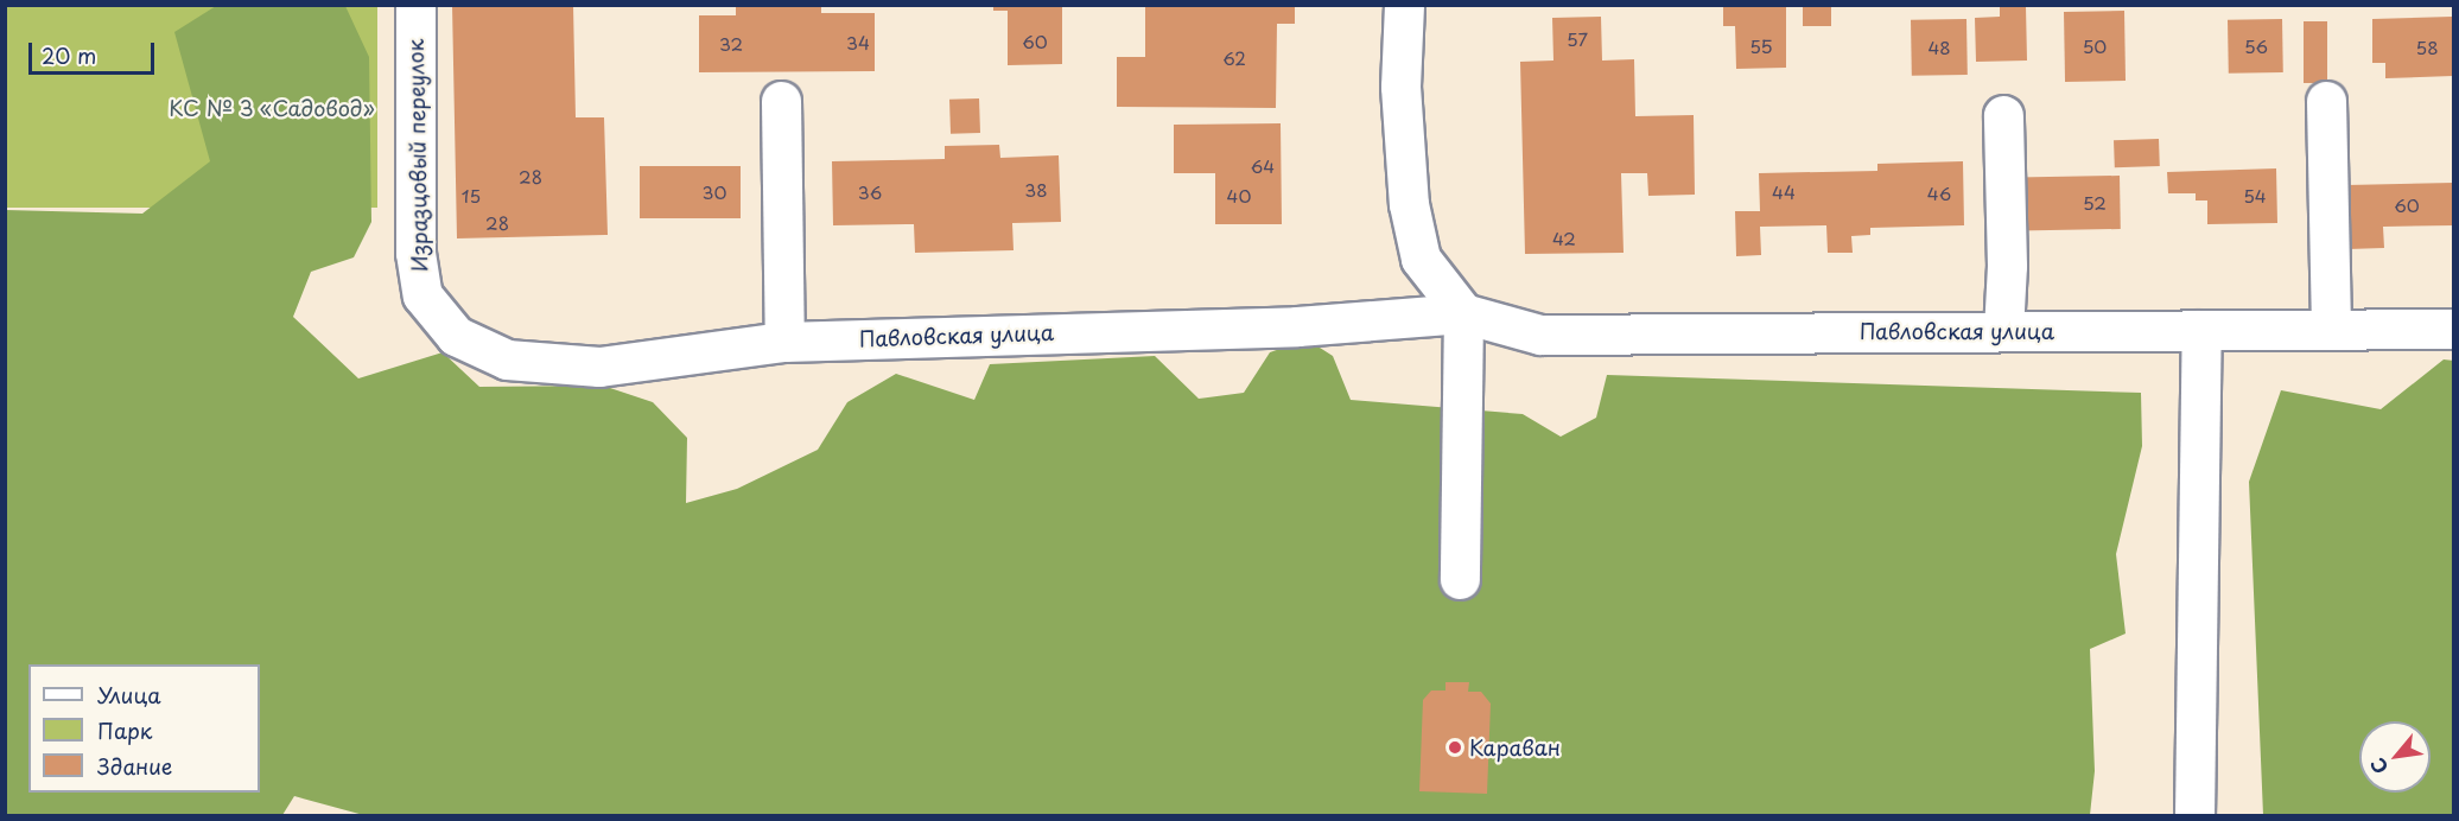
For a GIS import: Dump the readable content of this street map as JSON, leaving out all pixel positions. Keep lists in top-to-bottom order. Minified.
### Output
{"streets":{"street":["Изразцовый переулок","Павловская улица"]},"crossings":[["Изразцовый переулок","Павловская улица"]],"parks":["КС № 3 «Садовод»"],"places":["Караван"],"house_numbers":["57","60","34","32","55","50","56","48","58","62","64","28","38","30","36","44","46","15","40","54","52","60","28","42"],"legend":["Улица","Парк","Здание"],"scale_bar":"20 m","north":"bottom left"}
